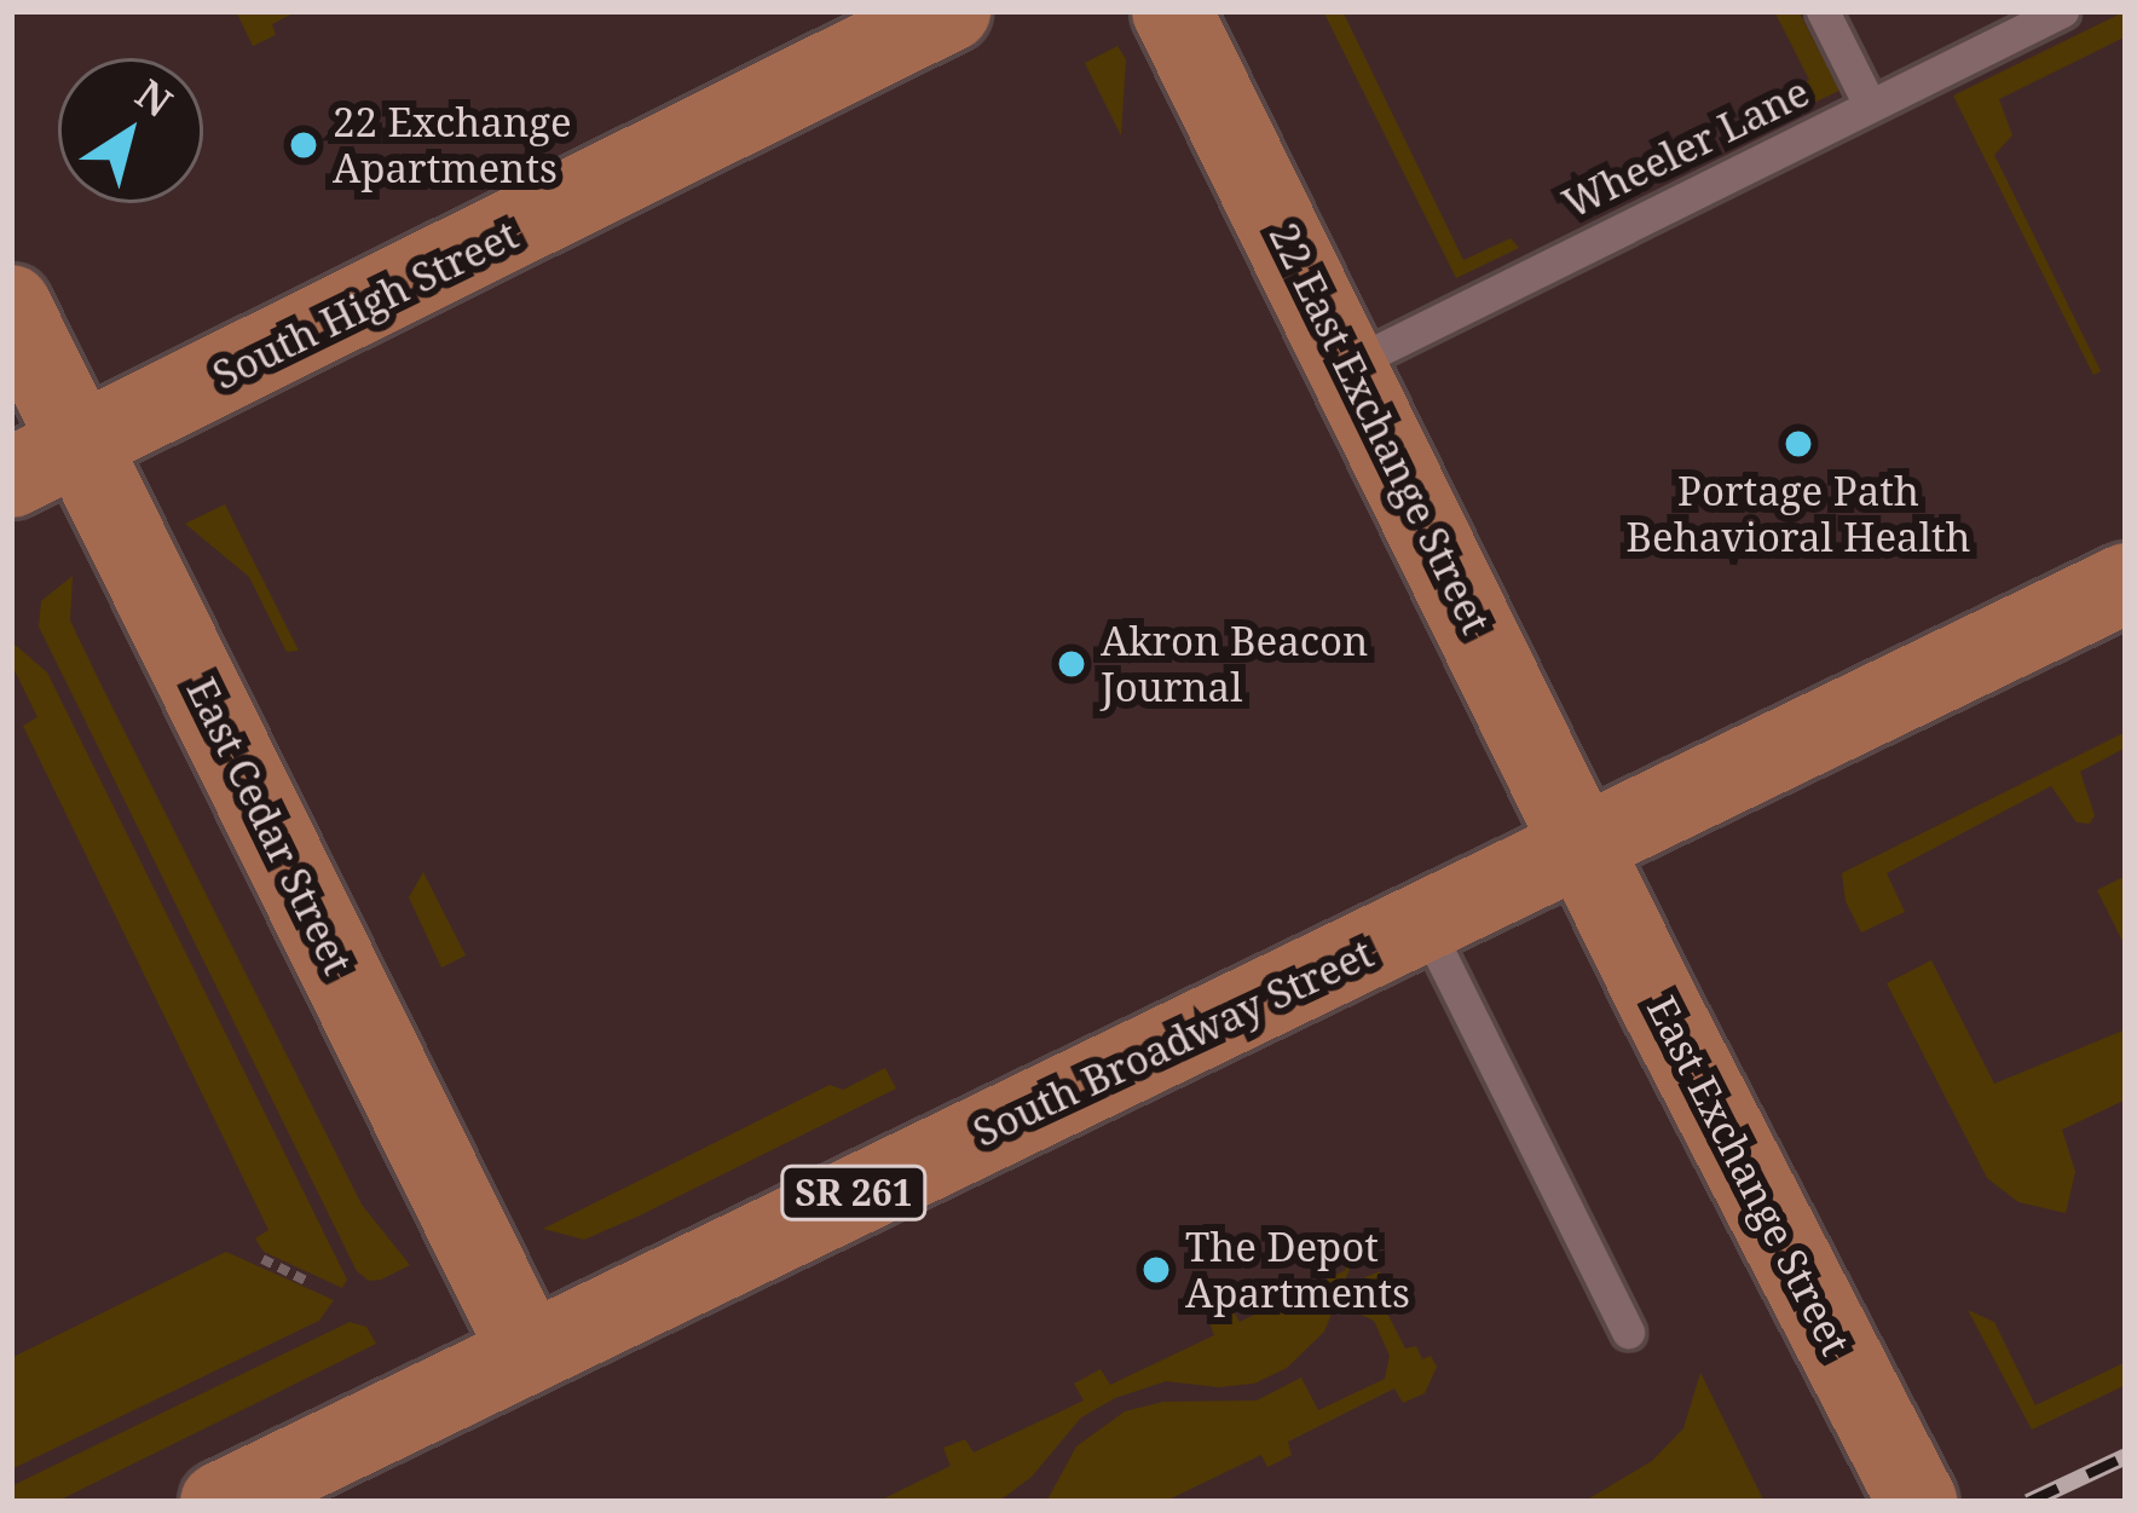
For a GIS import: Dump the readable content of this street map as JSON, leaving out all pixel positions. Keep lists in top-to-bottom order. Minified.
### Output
{"streets":{"main road":["South High Street","22 East Exchange Street","East Cedar Street","South Broadway Street","East Exchange Street","SR 261"],"lane":["Wheeler Lane"]},"crossings":[["Wheeler Lane","22 East Exchange Street"],["South High Street","East Cedar Street"],["22 East Exchange Street","South Broadway Street"],["22 East Exchange Street","East Exchange Street"],["East Cedar Street","South Broadway Street"],["South Broadway Street","East Exchange Street"]],"places":["22 Exchange Apartments","Portage Path Behavioral Health","Akron Beacon Journal","The Depot Apartments"],"north":"top right"}
